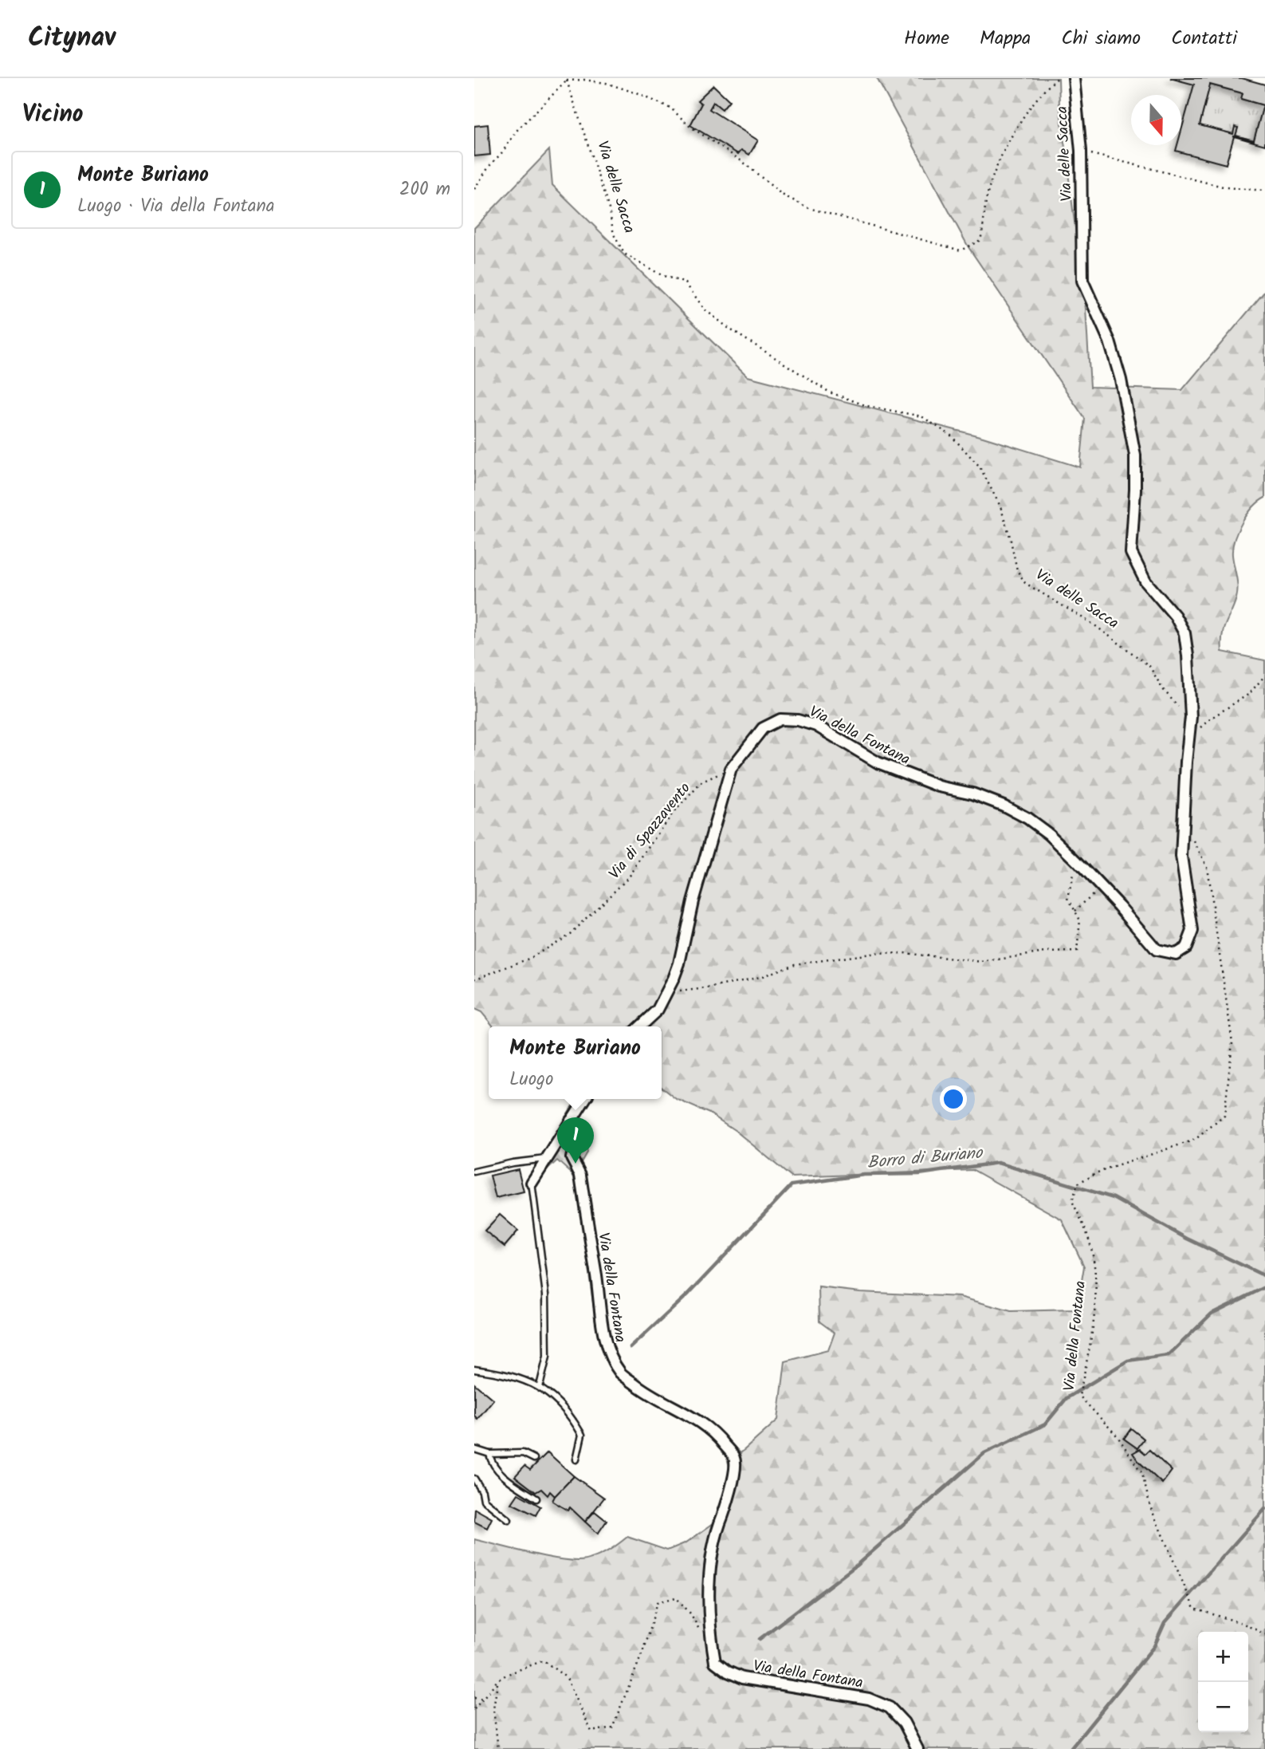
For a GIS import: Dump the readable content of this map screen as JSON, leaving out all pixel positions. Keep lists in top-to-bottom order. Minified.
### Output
{"streets":{"street":["Via delle Sacca","Via della Fontana"],"path":["Via di Spazzavento"]},"crossings":[["Via delle Sacca","Via della Fontana"],["Via della Fontana","Via di Spazzavento"]],"water":["Borro di Buriano"],"north":"bottom","page":{"header":"Citynav","nav":["Home","Mappa","Chi siamo","Contatti"],"heading":"Vicino","list":[{"mark":"1","name":"Monte Buriano","note":"Luogo · Via della Fontana","value":"200 m"}],"popup":["Monte Buriano","Luogo"],"pins":"1","map_buttons":["+","−"]}}
